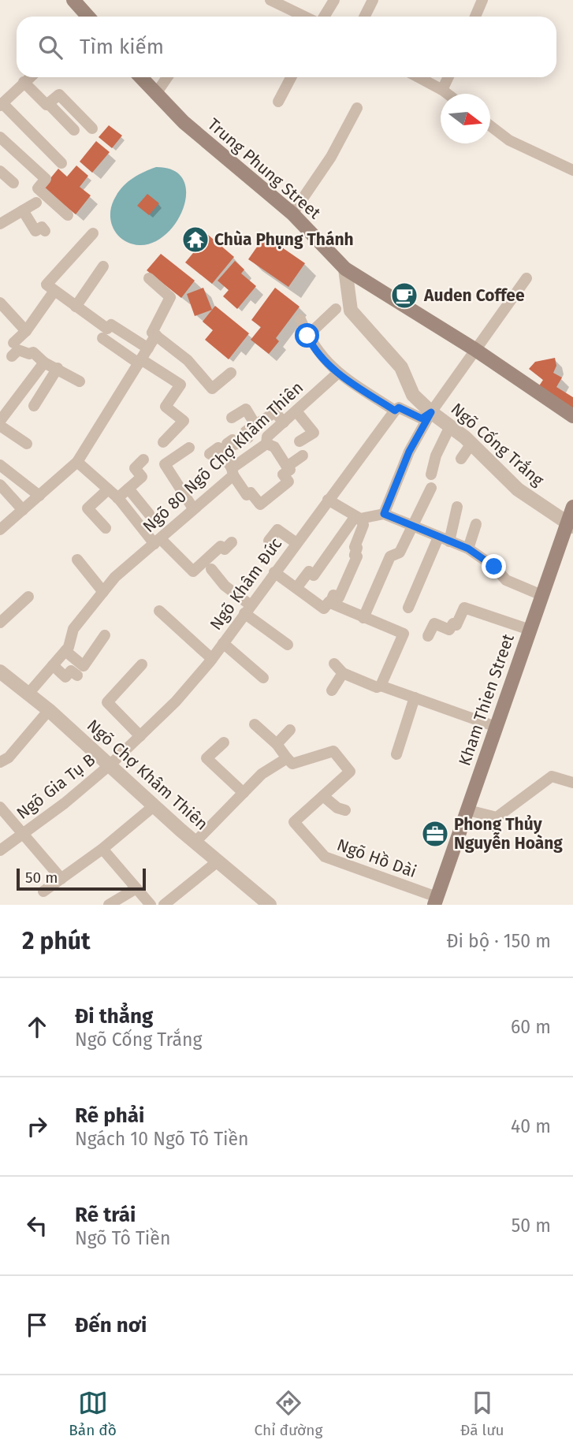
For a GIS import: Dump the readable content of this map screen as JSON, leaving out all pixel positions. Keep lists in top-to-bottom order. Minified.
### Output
{"streets":{"street":["Trung Phung Street","Ngõ Cống Trắng","Kham Thien Street","Ngõ Chợ Khâm Thiên"],"lane":["Ngõ 80 Ngõ Chợ Khâm Thiên","Ngõ Khâm Đức","Ngõ Gia Tụ B","Ngõ Hồ Dài"]},"crossings":[["Trung Phung Street","Ngõ Cống Trắng"],["Ngõ Cống Trắng","Ngõ 80 Ngõ Chợ Khâm Thiên"],["Ngõ Cống Trắng","Ngõ Khâm Đức"],["Ngõ Cống Trắng","Kham Thien Street"],["Ngõ 80 Ngõ Chợ Khâm Thiên","Ngõ Chợ Khâm Thiên"],["Ngõ Khâm Đức","Ngõ Chợ Khâm Thiên"],["Ngõ Khâm Đức","Ngõ Gia Tụ B"],["Kham Thien Street","Ngõ Hồ Dài"],["Ngõ Chợ Khâm Thiên","Ngõ Gia Tụ B"]],"places":{"temple":["Chùa Phụng Thánh"],"cafe":["Auden Coffee"],"office":["Phong Thủy Nguyễn Hoàng"]},"scale_bar":"50 m","north":"right","page":{"search":"Tìm kiếm","scale":"50 m","heading":["2 phút","Đi bộ · 150 m"],"list":[["Đi thẳng","Ngõ Cống Trắng","60 m"],["Rẽ phải","Ngách 10 Ngõ Tô Tiền","40 m"],["Rẽ trái","Ngõ Tô Tiền","50 m"],"Đến nơi"],"nav":["Bản đồ","Chỉ đường","Đã lưu"]}}
